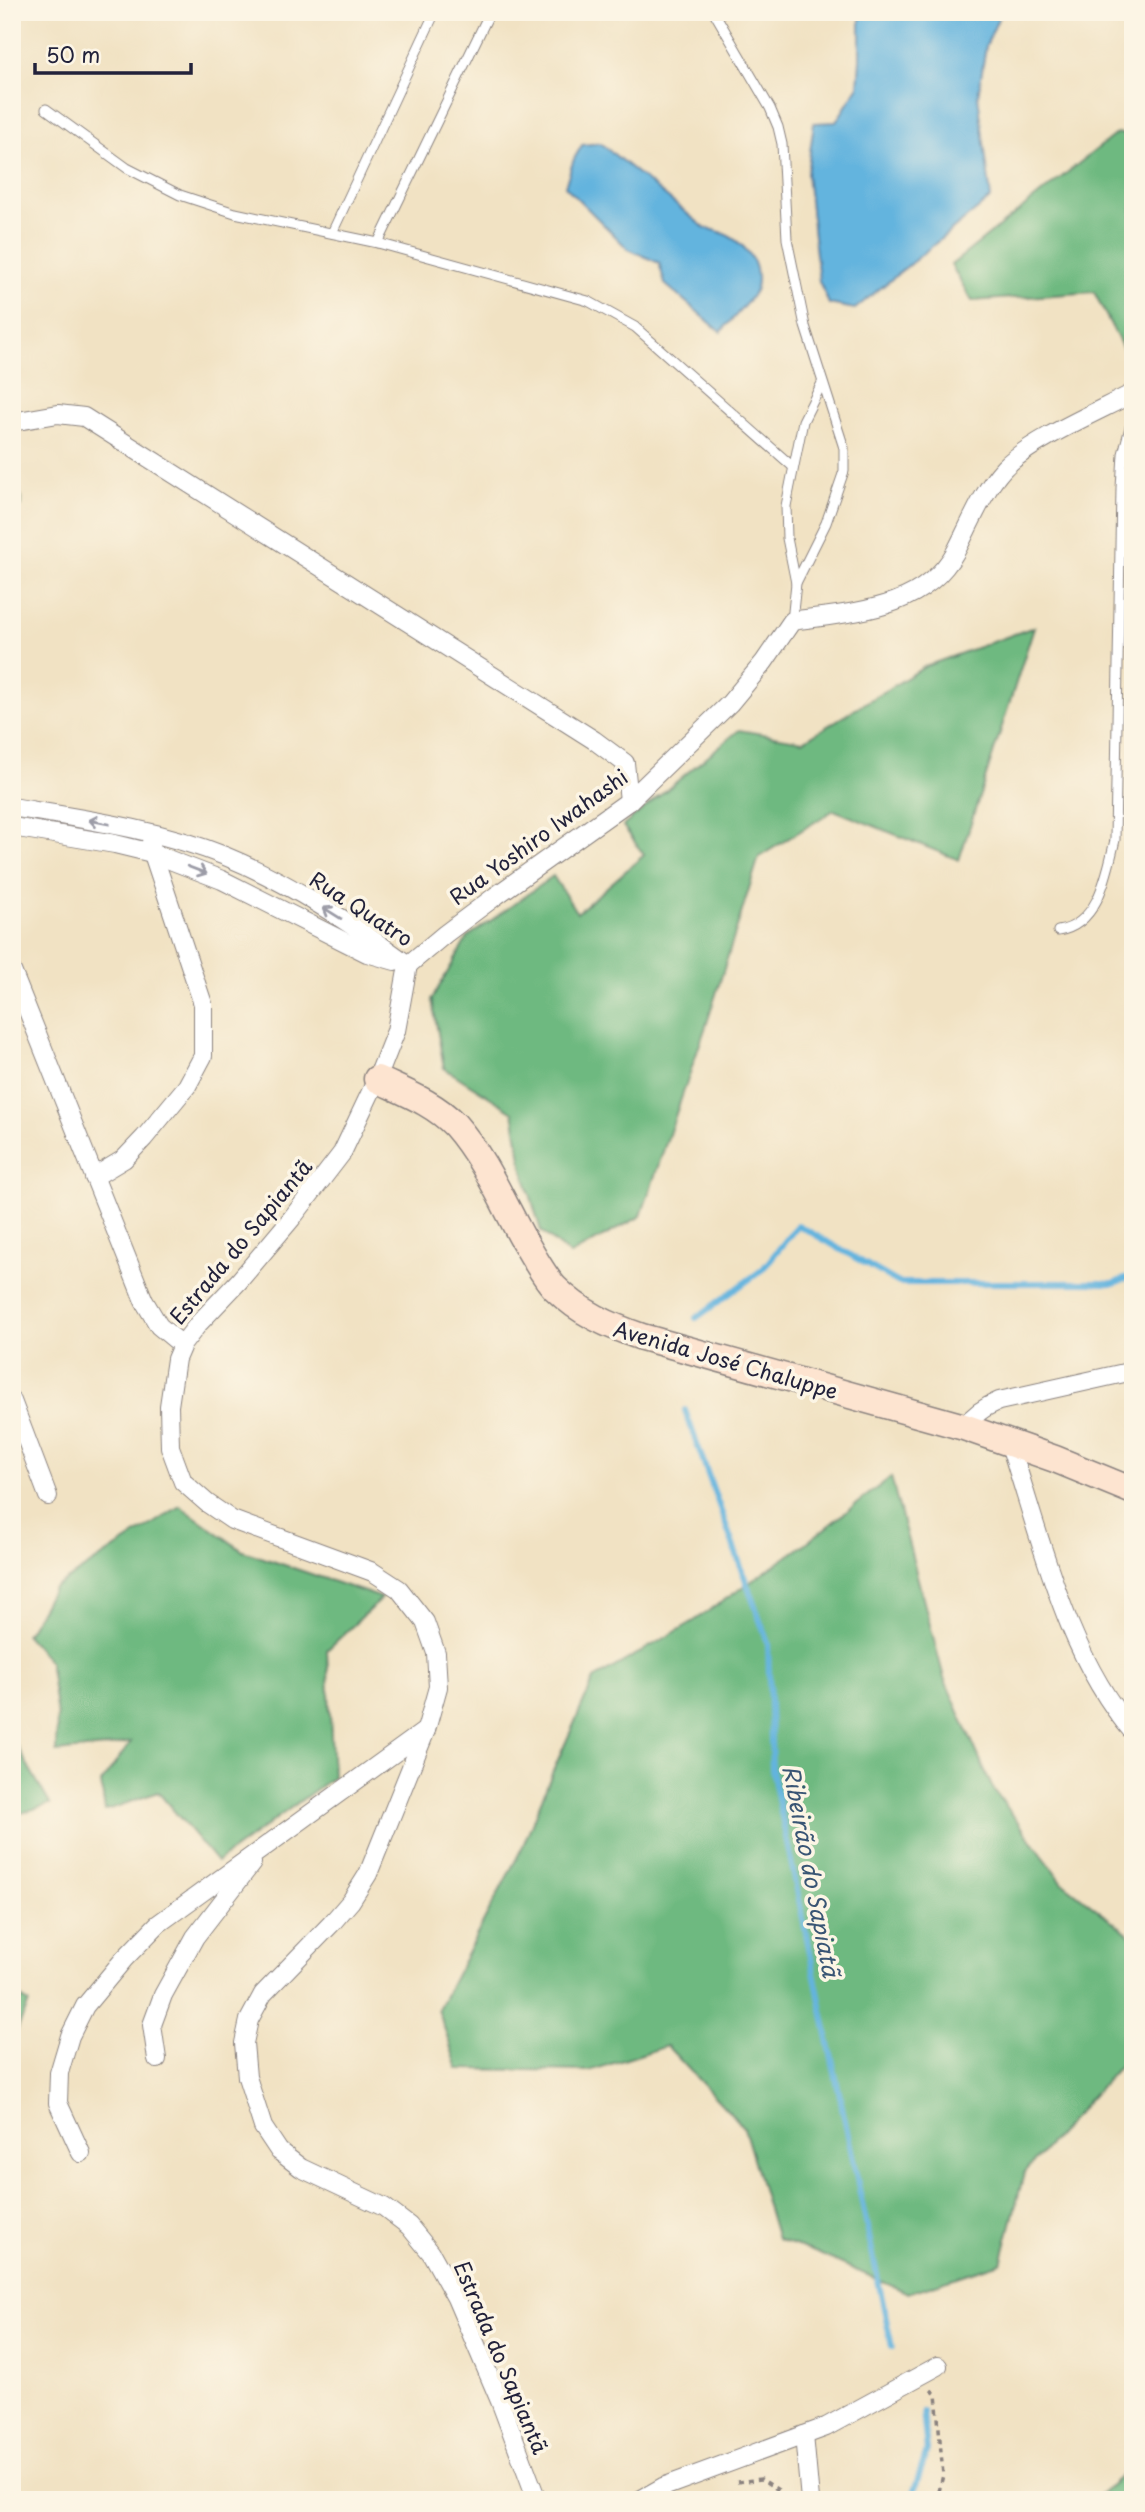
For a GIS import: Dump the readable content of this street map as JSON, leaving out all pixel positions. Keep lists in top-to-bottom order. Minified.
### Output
{"streets":{"street":["Rua Yoshiro Iwahashi","Rua Quatro","Estrada do Sapiantã","Avenida José Chaluppe"]},"crossings":[["Rua Yoshiro Iwahashi","Rua Quatro"],["Rua Yoshiro Iwahashi","Estrada do Sapiantã"],["Rua Quatro","Estrada do Sapiantã"],["Estrada do Sapiantã","Avenida José Chaluppe"]],"water":["Ribeirão do Sapiatã"],"scale_bar":"50 m"}
